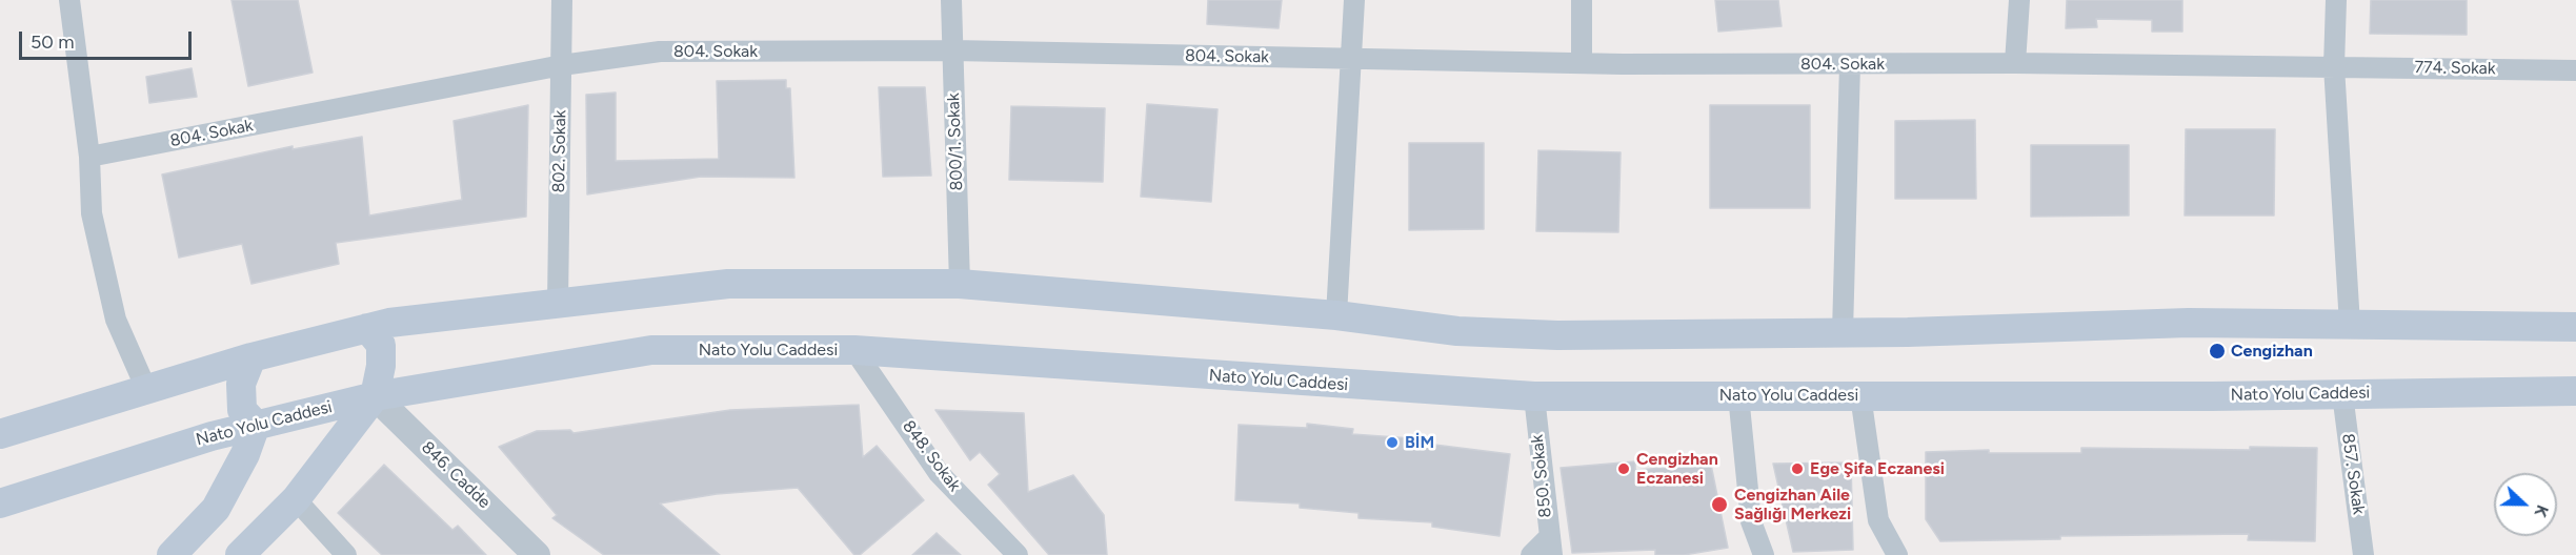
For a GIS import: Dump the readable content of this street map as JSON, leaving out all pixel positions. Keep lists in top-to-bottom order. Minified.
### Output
{"streets":{"main road":["Nato Yolu Caddesi"],"street":["804. Sokak","774. Sokak","800/1. Sokak","802. Sokak","848. Sokak","857. Sokak","846. Cadde","850. Sokak"]},"crossings":[["804. Sokak","774. Sokak"],["804. Sokak","800/1. Sokak"],["804. Sokak","802. Sokak"],["Nato Yolu Caddesi","848. Sokak"],["Nato Yolu Caddesi","857. Sokak"],["Nato Yolu Caddesi","846. Cadde"],["Nato Yolu Caddesi","850. Sokak"]],"places":["Cengizhan","BİM","Cengizhan Eczanesi","Ege Şifa Eczanesi","Cengizhan Aile Sağlığı Merkezi"],"scale_bar":"50 m","north":"right"}
